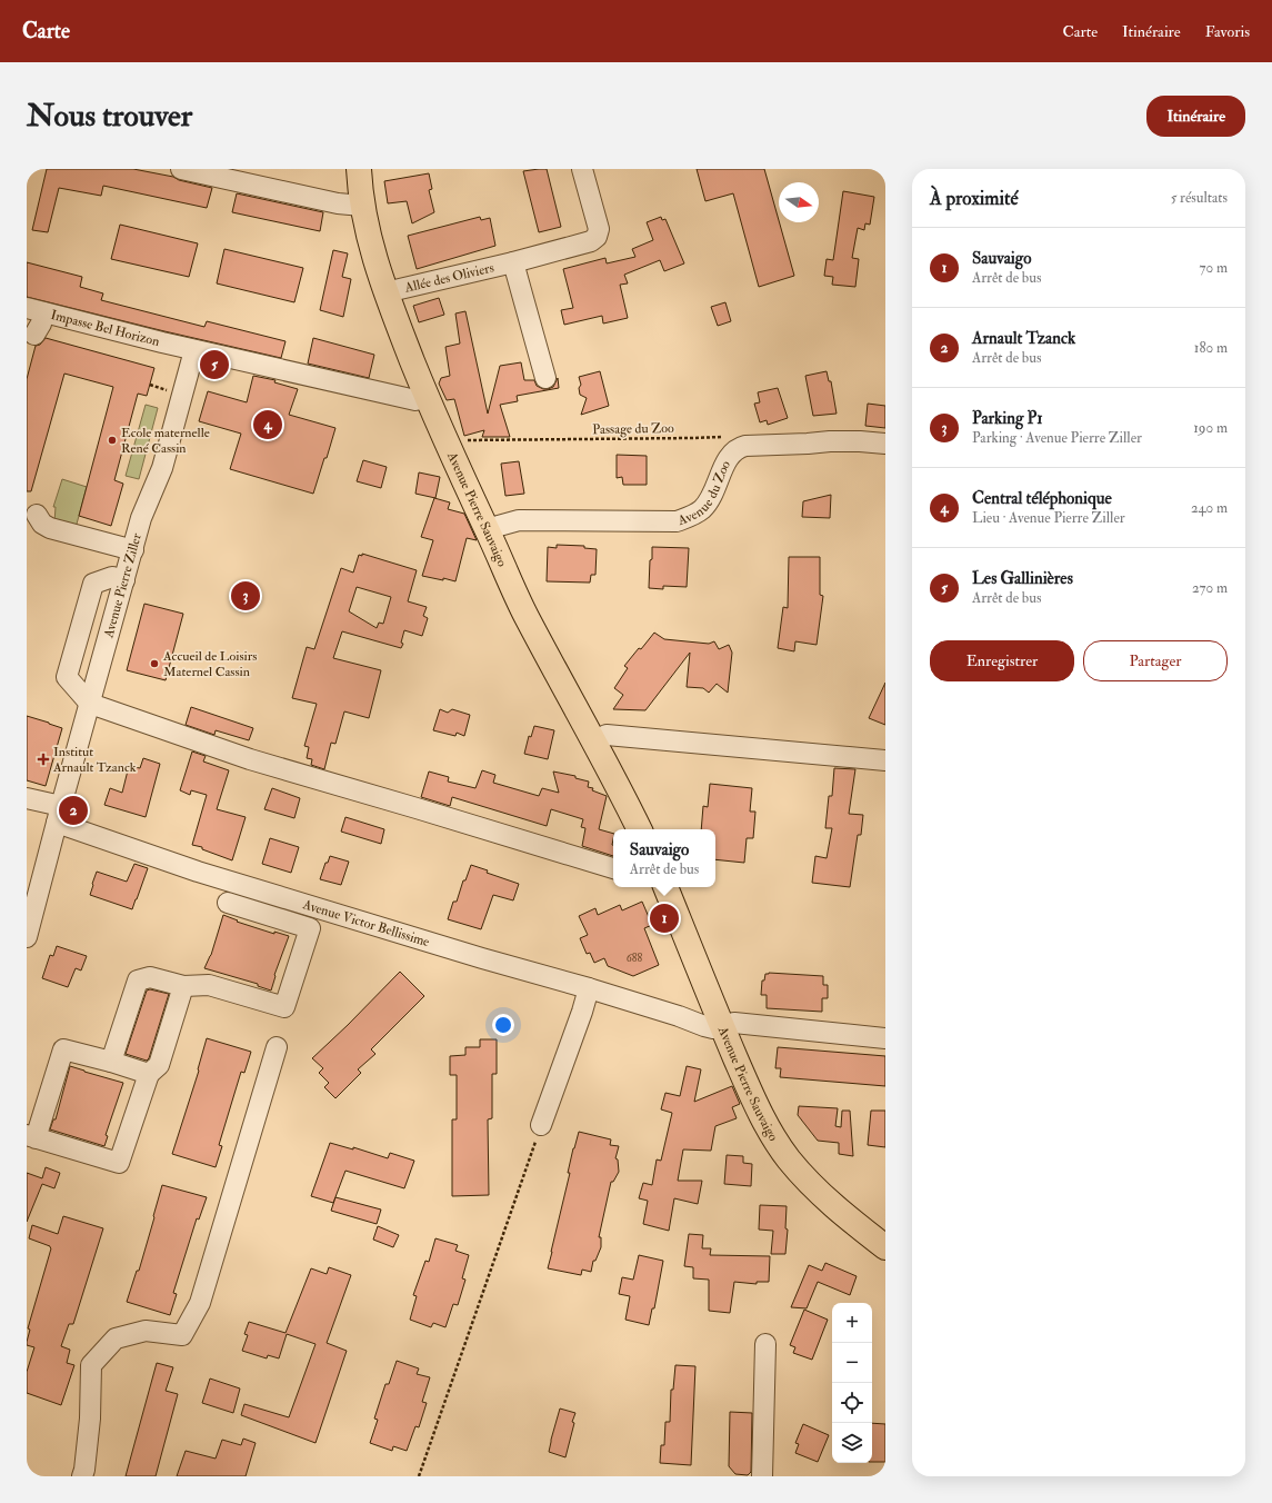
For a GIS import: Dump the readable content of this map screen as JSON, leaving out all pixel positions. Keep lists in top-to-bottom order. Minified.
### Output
{"streets":{"main road":["Avenue Pierre Sauvaigo"],"street":["Allée des Oliviers","Impasse Bel Horizon","Avenue du Zoo","Avenue Pierre Ziller","Avenue Victor Bellissime"],"path":["Passage du Zoo"]},"crossings":[["Allée des Oliviers","Avenue Pierre Sauvaigo"],["Impasse Bel Horizon","Avenue Pierre Ziller"],["Passage du Zoo","Avenue Pierre Sauvaigo"],["Avenue du Zoo","Avenue Pierre Sauvaigo"],["Avenue Pierre Sauvaigo","Avenue Victor Bellissime"],["Avenue Pierre Ziller","Avenue Victor Bellissime"]],"places":{"other":["Ecole maternelle René Cassin","Accueil de Loisirs Maternel Cassin"],"health":["Institut Arnault Tzanck"]},"house_numbers":["688"],"north":"right","page":{"header":"Carte","nav":["Carte","Itinéraire","Favoris"],"buttons":["Itinéraire",["Enregistrer","Partager"]],"title":"Nous trouver","heading":["À proximité","5 résultats"],"list":[{"mark":"1","name":"Sauvaigo","note":"Arrêt de bus","value":"70 m"},{"mark":"2","name":"Arnault Tzanck","note":"Arrêt de bus","value":"180 m"},{"mark":"3","name":"Parking P1","note":"Parking · Avenue Pierre Ziller","value":"190 m"},{"mark":"4","name":"Central téléphonique","note":"Lieu · Avenue Pierre Ziller","value":"240 m"},{"mark":"5","name":"Les Gallinières","note":"Arrêt de bus","value":"270 m"}],"pins":["5","4","3","2","1"],"popup":["Sauvaigo","Arrêt de bus"],"map_buttons":["+","−"]}}
